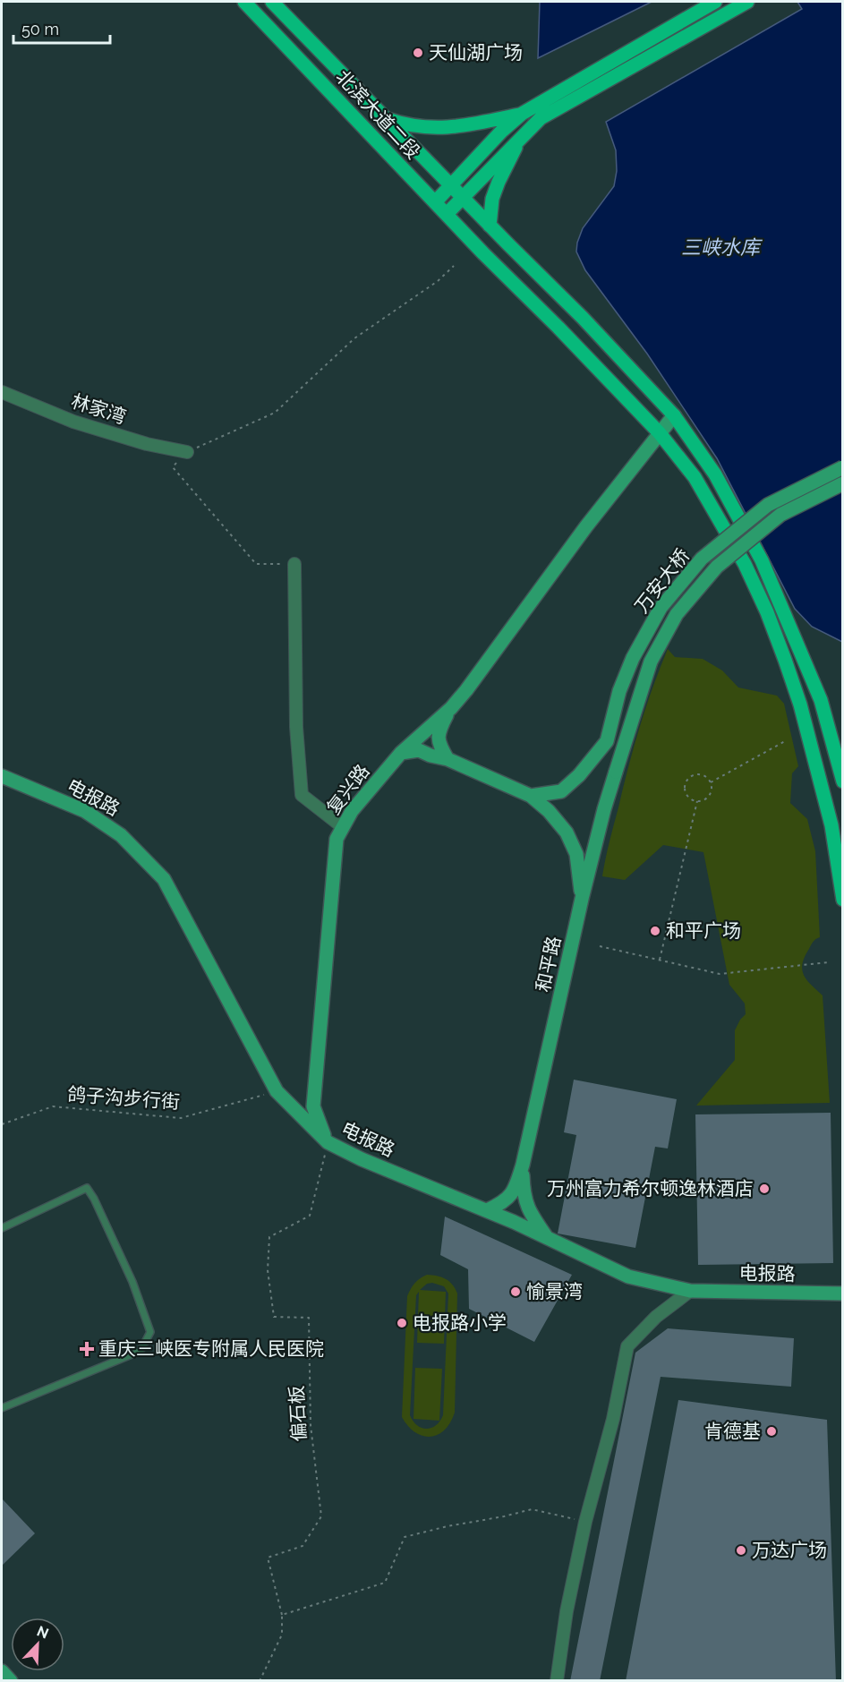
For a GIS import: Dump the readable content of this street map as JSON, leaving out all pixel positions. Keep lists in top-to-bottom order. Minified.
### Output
{"streets":{"main road":["北滨大道二段","万安大桥","复兴路","电报路","和平路"],"street":["林家湾"],"path":["鸽子沟步行街","偏石板"]},"crossings":[["北滨大道二段","复兴路"],["万安大桥","和平路"],["复兴路","电报路"],["复兴路","偏石板"],["电报路","和平路"],["电报路","鸽子沟步行街"],["电报路","偏石板"]],"water":["三峡水库"],"places":{"other":["天仙湖广场","和平广场","万州富力希尔顿逸林酒店","愉景湾","电报路小学","肯德基","万达广场"],"health":["重庆三峡医专附属人民医院"]},"scale_bar":"50 m","north":"top right"}
